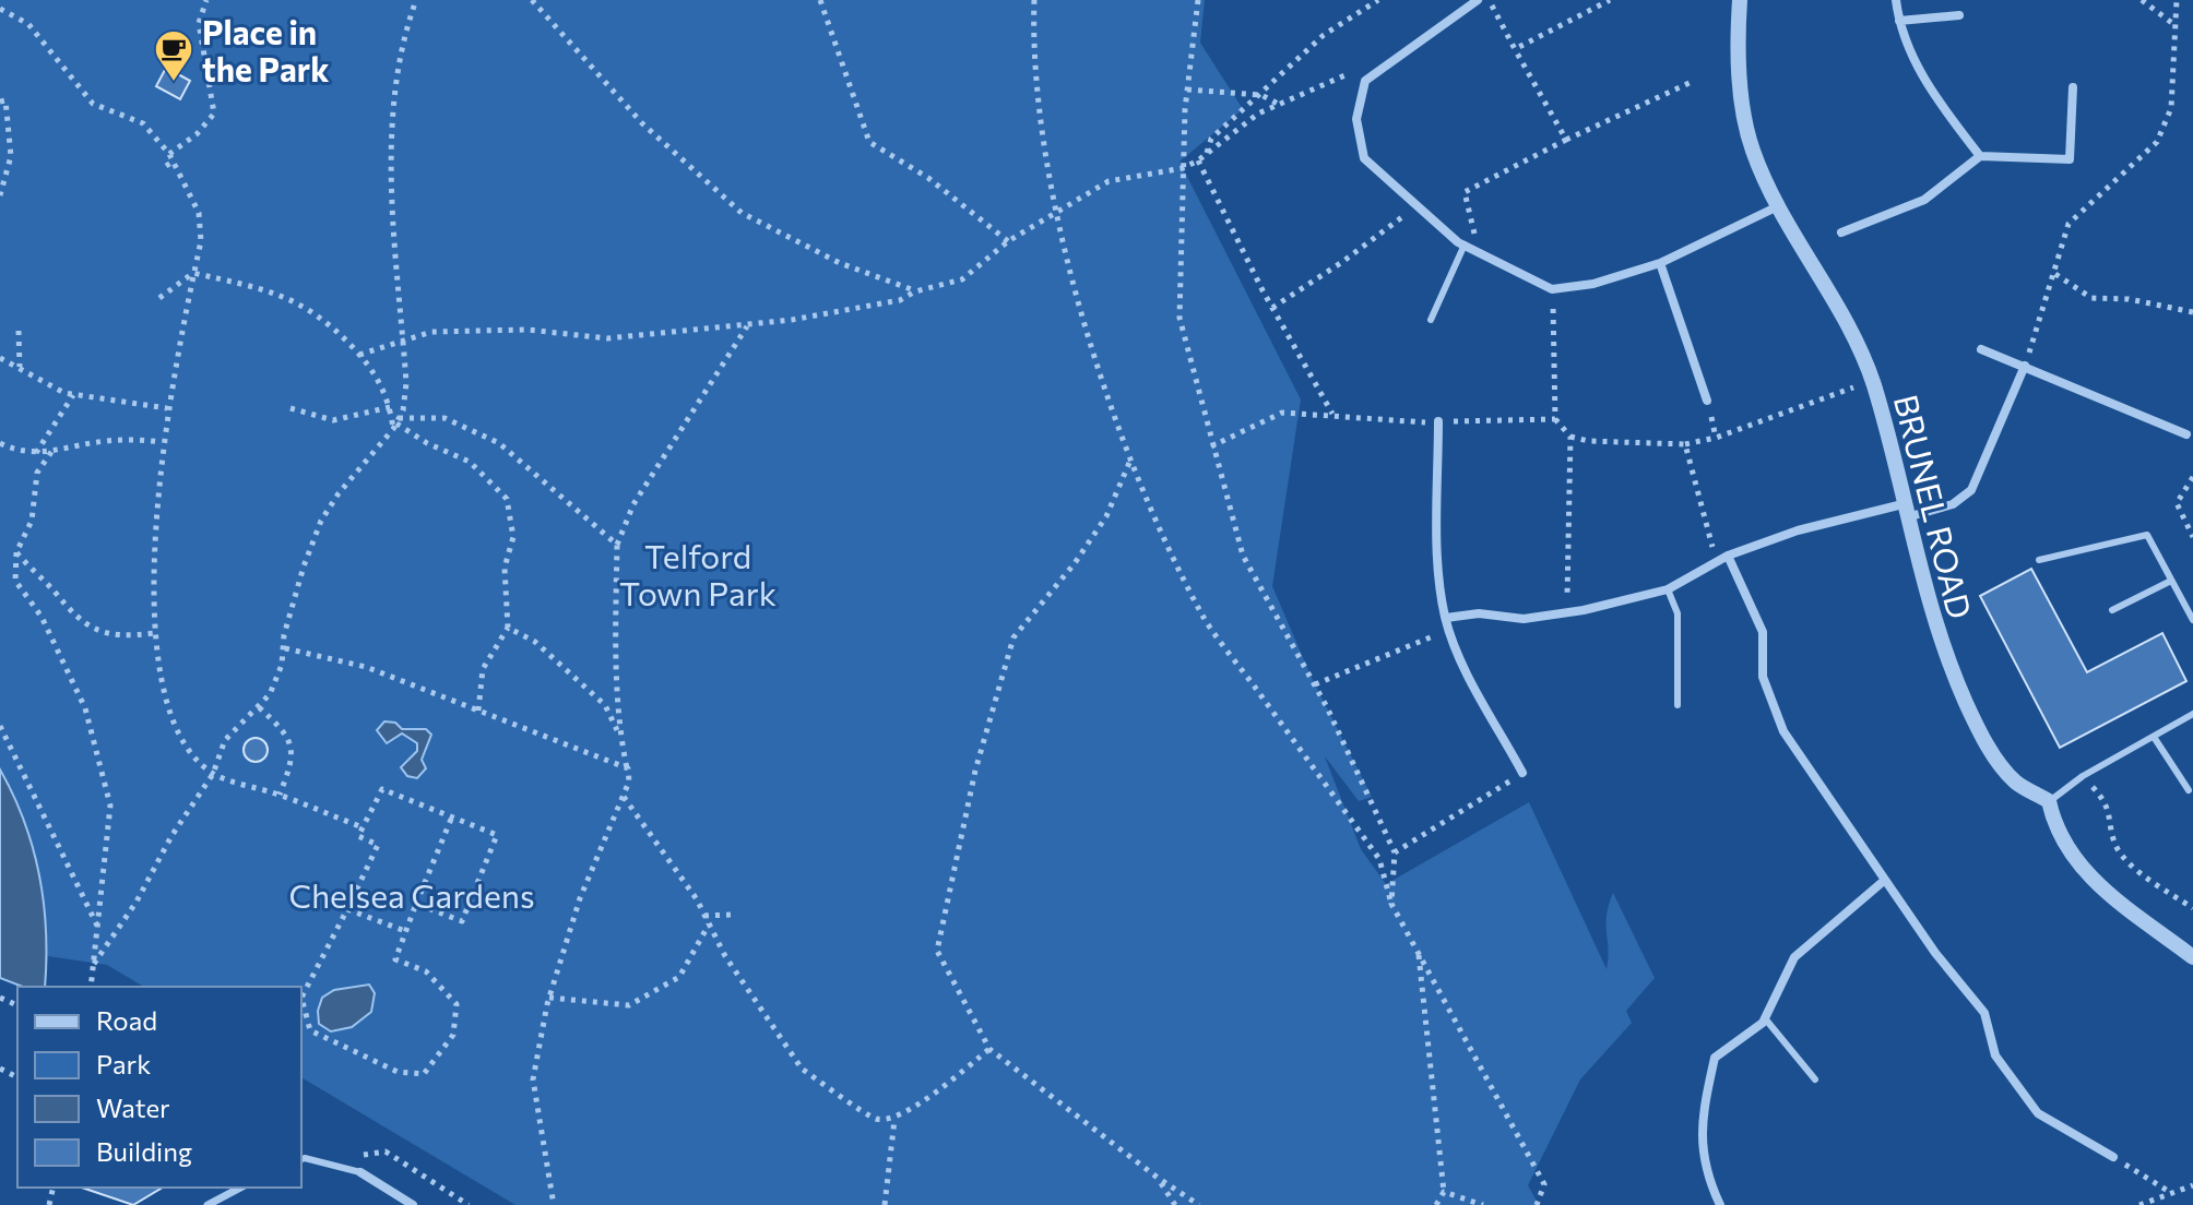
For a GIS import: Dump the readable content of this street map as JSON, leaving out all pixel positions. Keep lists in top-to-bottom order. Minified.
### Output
{"streets":{"street":["BRUNEL ROAD"]},"parks":["Telford Town Park","Chelsea Gardens"],"places":{"cafe":["Place in the Park"]},"legend":["Road","Park","Water","Building"]}
